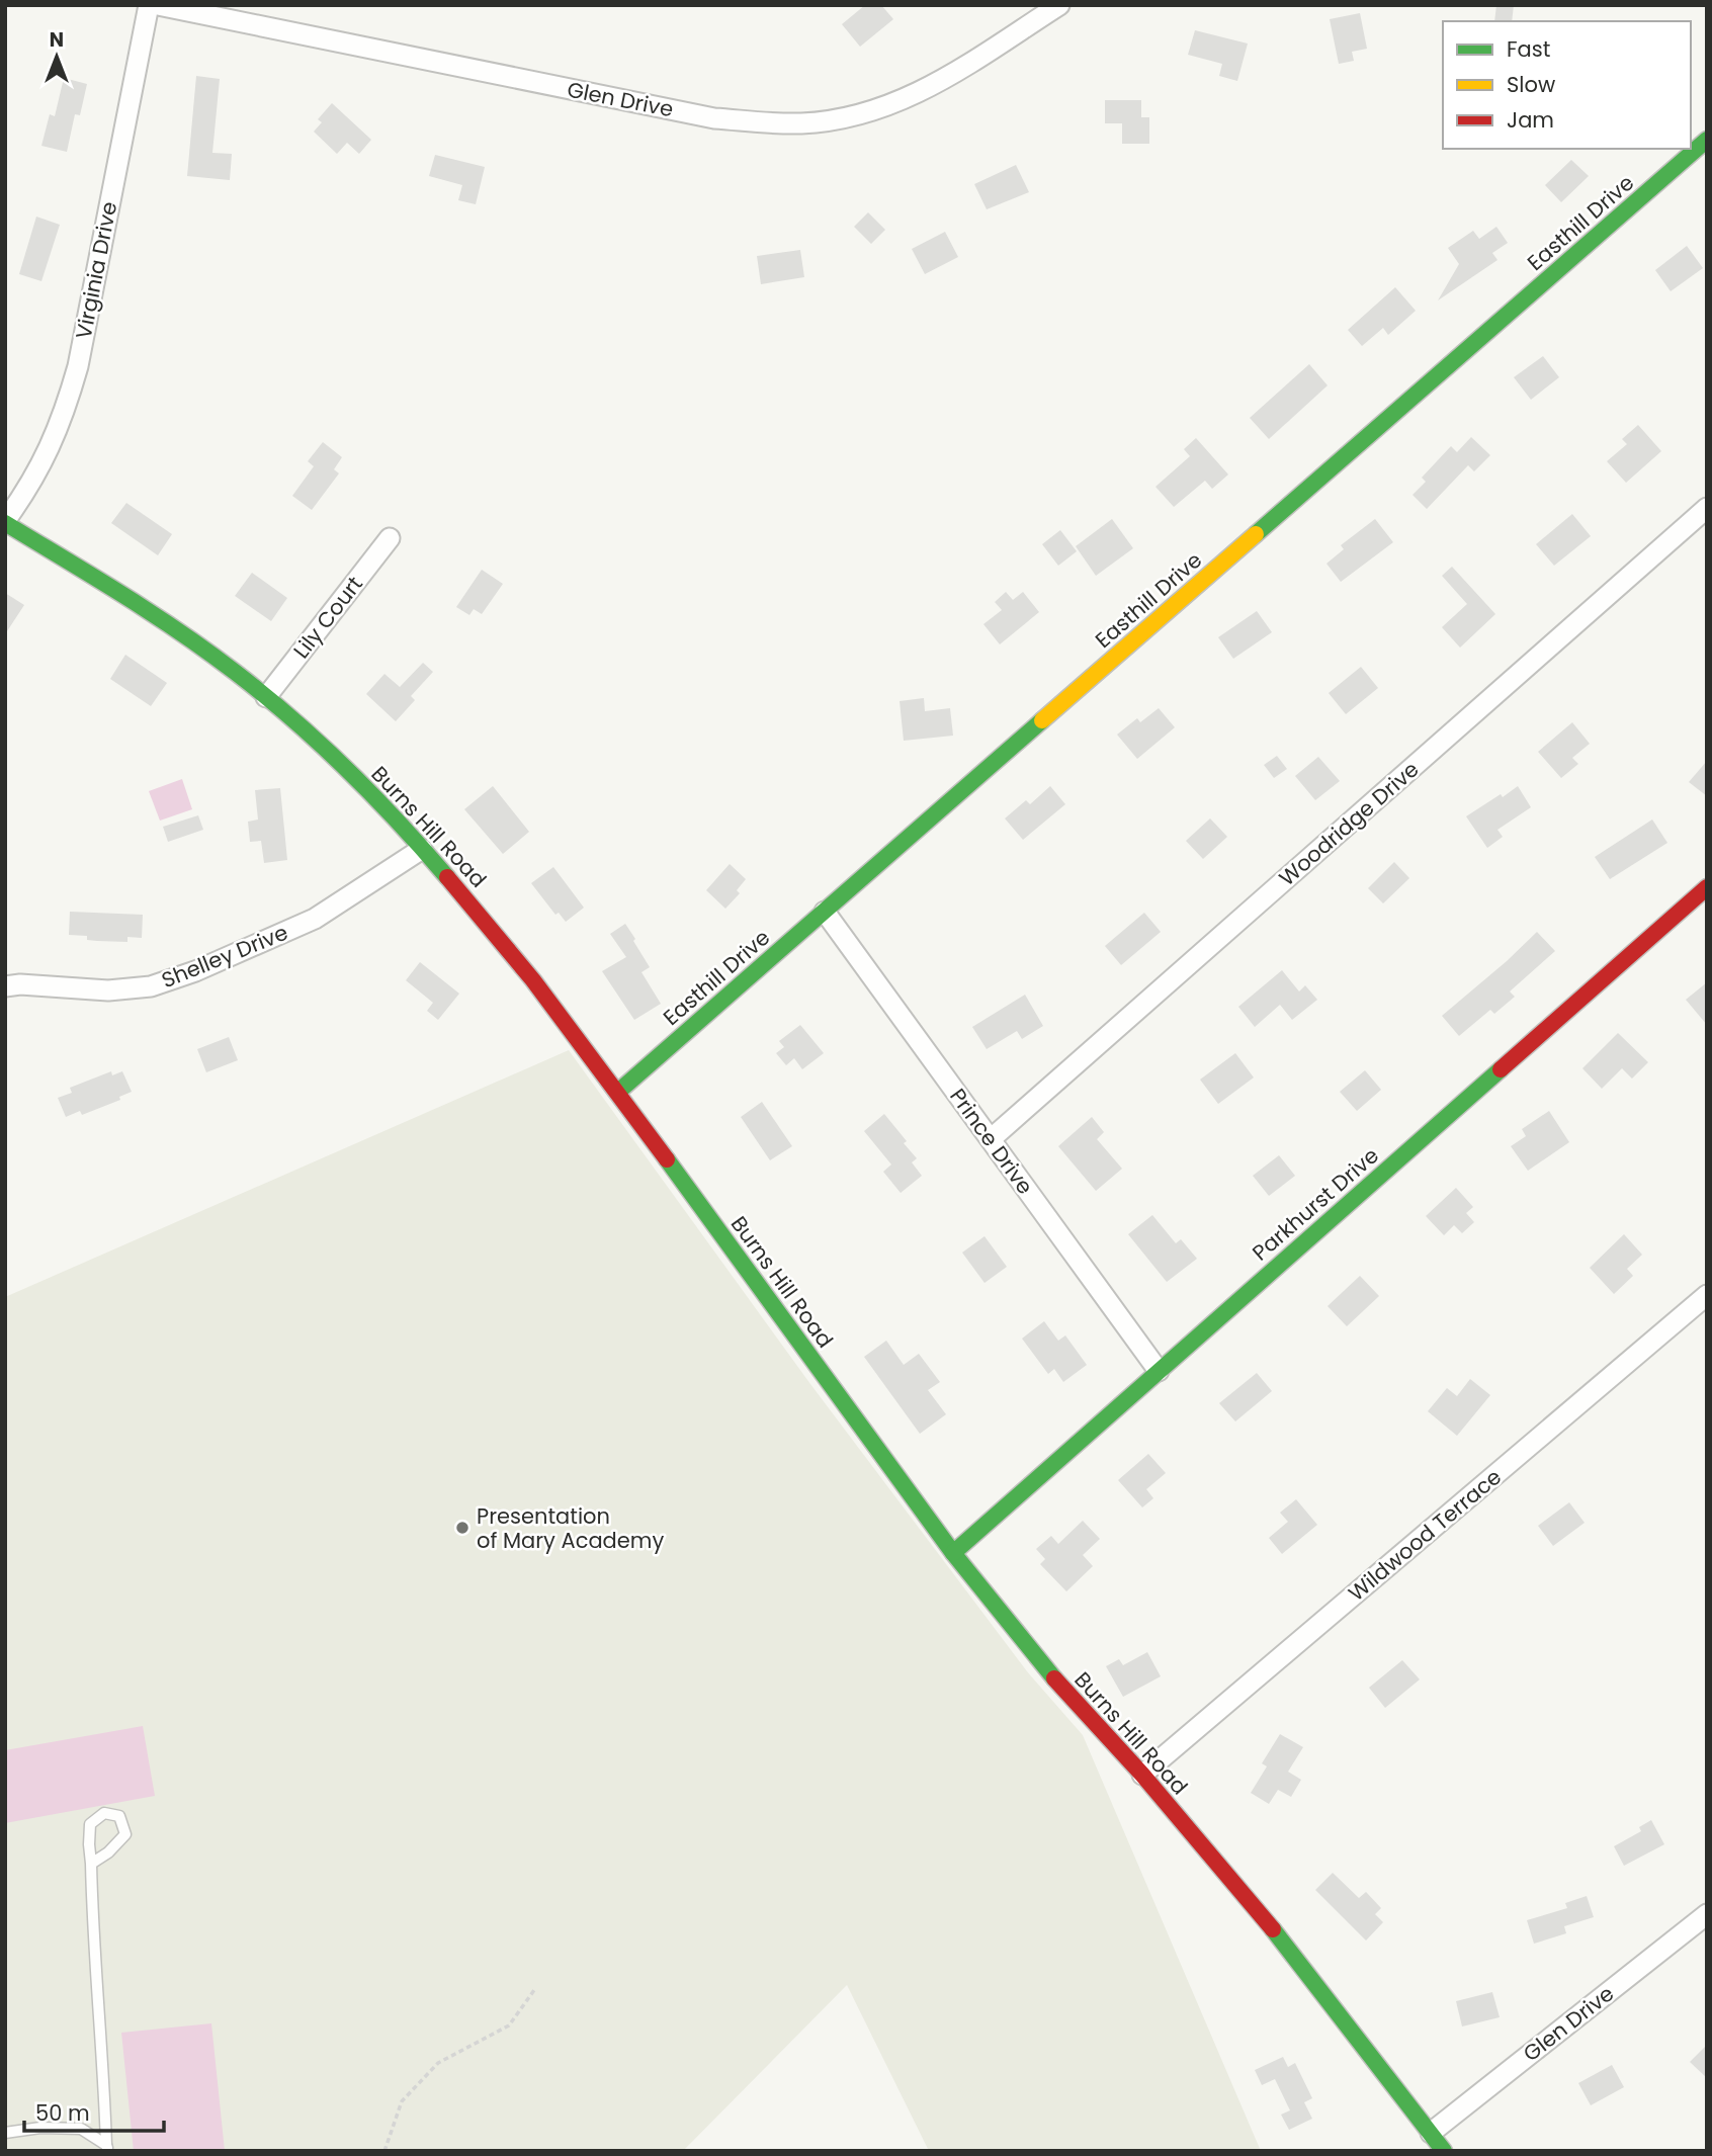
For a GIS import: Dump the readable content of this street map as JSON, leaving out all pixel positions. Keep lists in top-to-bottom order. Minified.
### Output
{"streets":{"street":["Glen Drive","Easthill Drive","Virginia Drive","Lily Court","Woodridge Drive","Burns Hill Road","Shelley Drive","Prince Drive","Parkhurst Drive","Wildwood Terrace"]},"crossings":[["Glen Drive","Burns Hill Road"],["Easthill Drive","Burns Hill Road"],["Easthill Drive","Prince Drive"],["Virginia Drive","Burns Hill Road"],["Lily Court","Burns Hill Road"],["Woodridge Drive","Prince Drive"],["Burns Hill Road","Shelley Drive"],["Burns Hill Road","Parkhurst Drive"],["Burns Hill Road","Wildwood Terrace"],["Prince Drive","Parkhurst Drive"]],"places":["Presentation of Mary Academy"],"legend":["Fast","Slow","Jam"],"scale_bar":"50 m","north":"top"}
